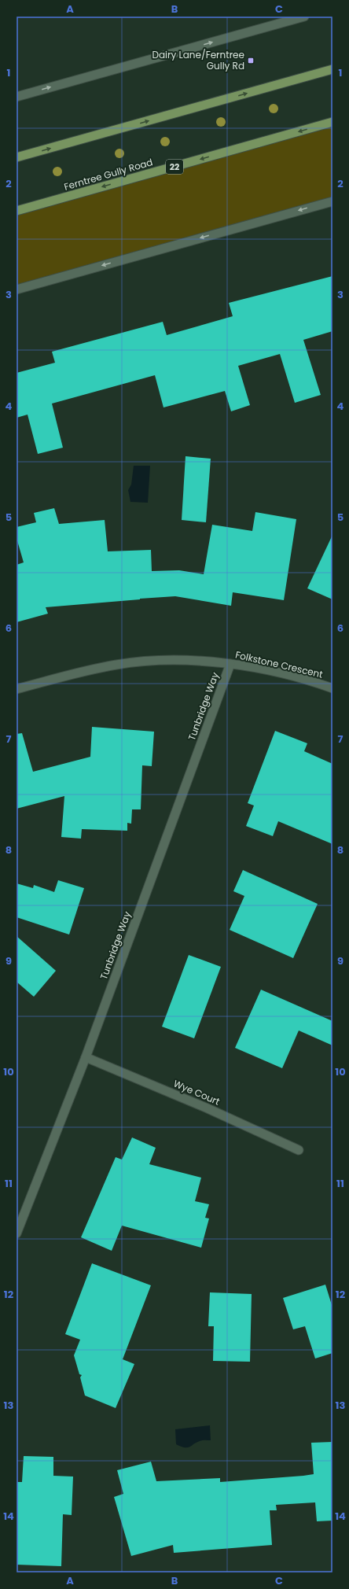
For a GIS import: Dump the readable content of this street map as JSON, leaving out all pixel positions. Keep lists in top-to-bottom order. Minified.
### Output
{"streets":{"main road":["22","Ferntree Gully Road"],"street":["Folkstone Crescent","Tunbridge Way","Wye Court"]},"crossings":[["Folkstone Crescent","Tunbridge Way"],["Tunbridge Way","Wye Court"]],"places":{"transit":["Dairy Lane/Ferntree Gully Rd"]},"grid":{"columns":["A","B","C"],"rows":["1","2","3","4","5","6","7","8","9","10","11","12","13","14"]}}
